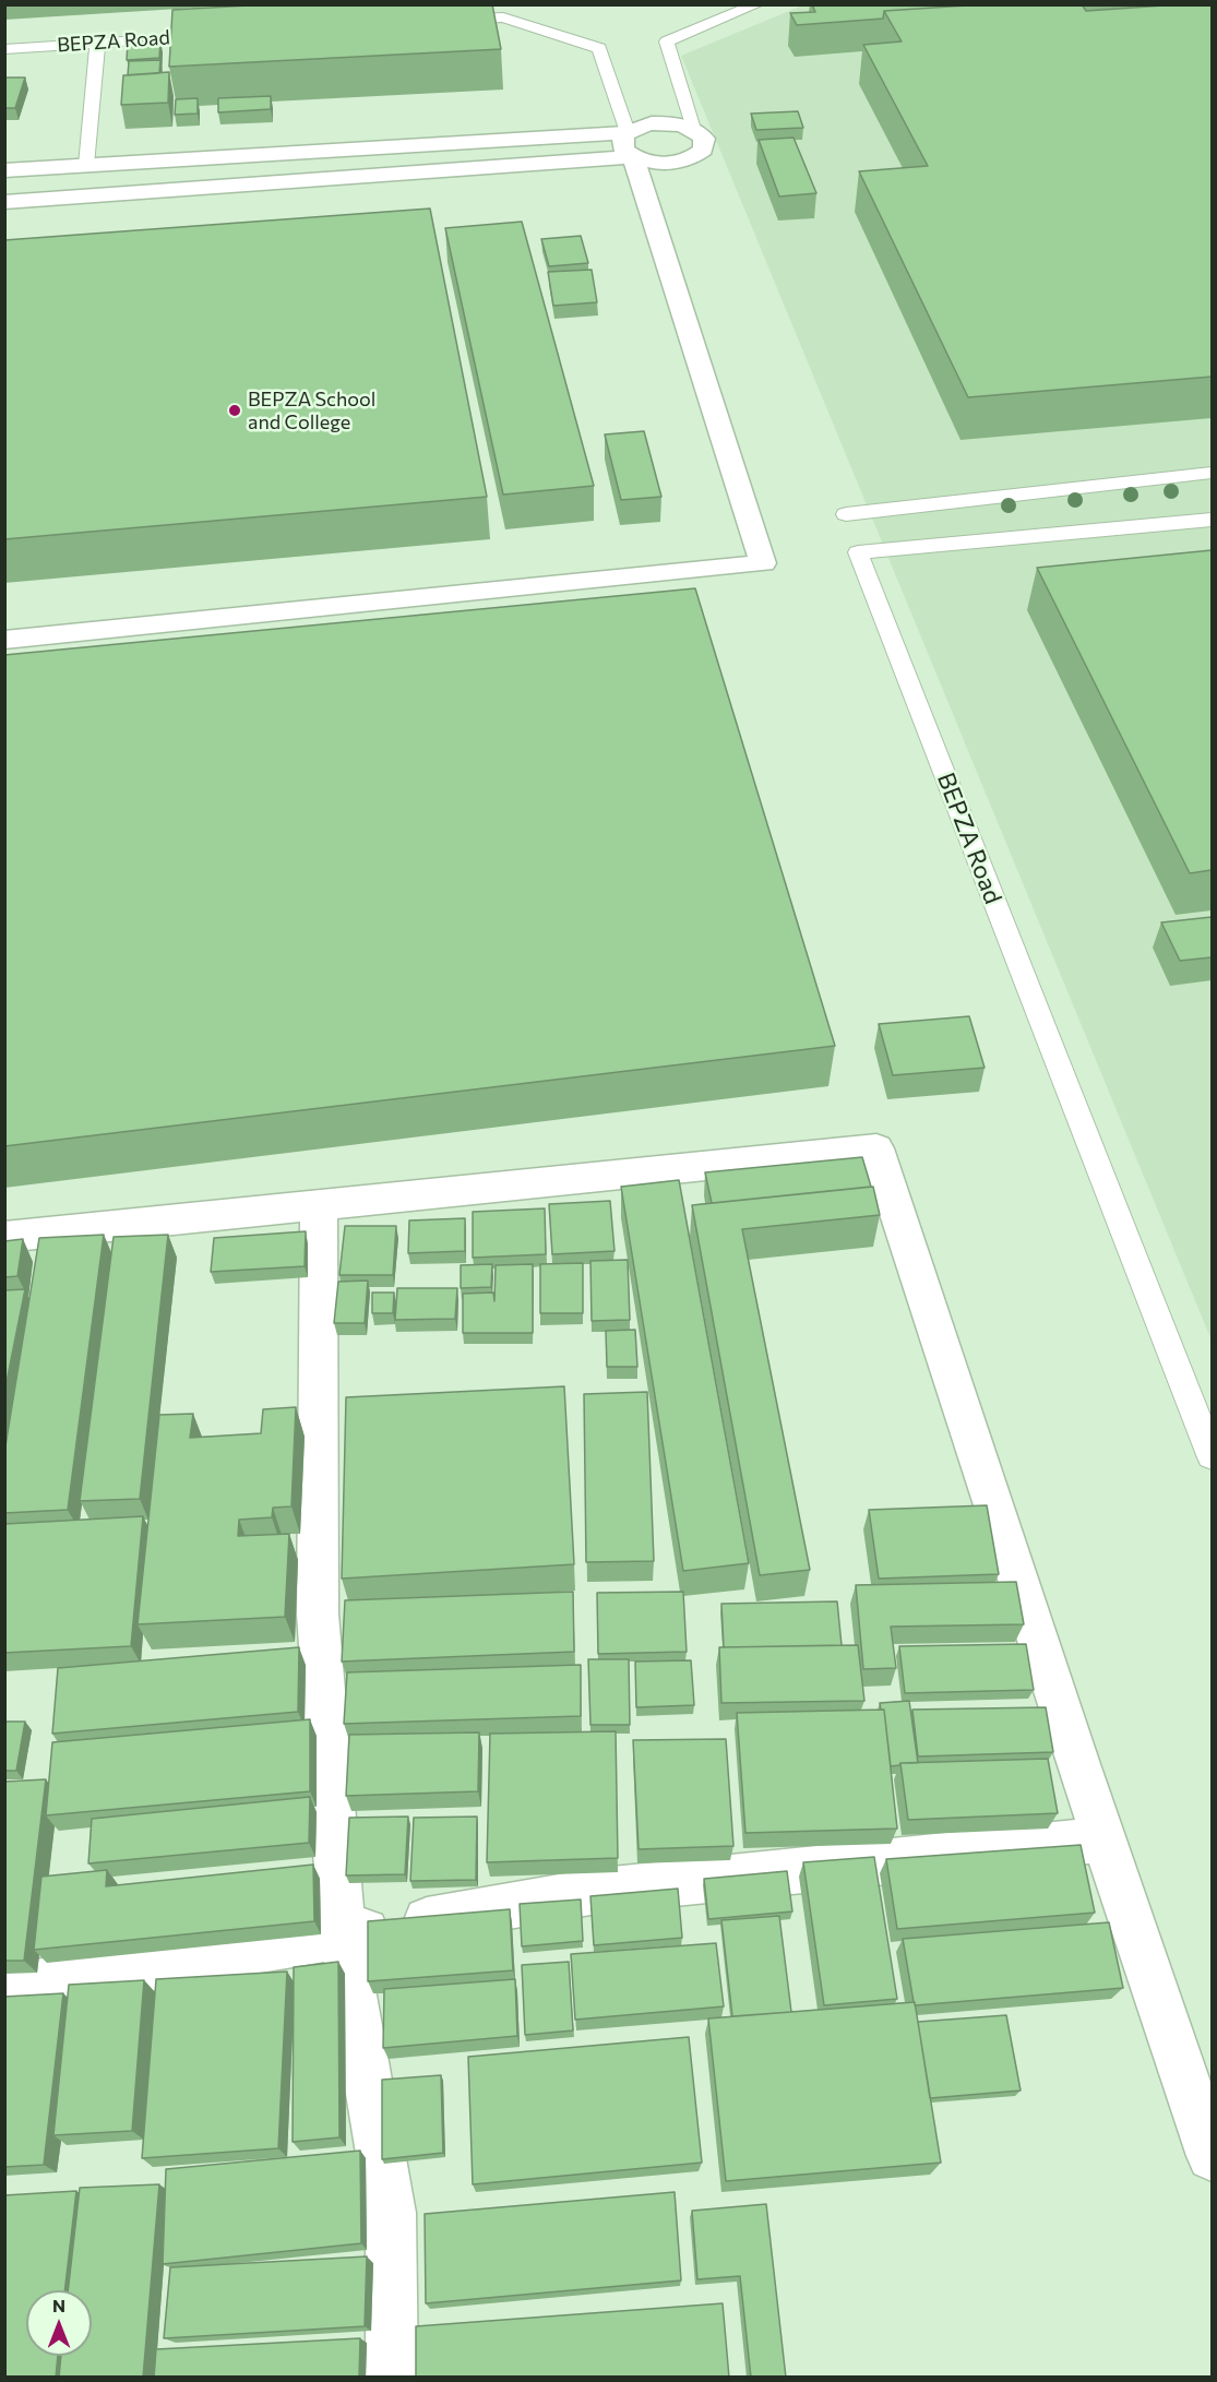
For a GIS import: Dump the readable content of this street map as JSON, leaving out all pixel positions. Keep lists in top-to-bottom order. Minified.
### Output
{"streets":{"lane":["BEPZA Road"]},"places":["BEPZA School and College"],"north":"top"}
